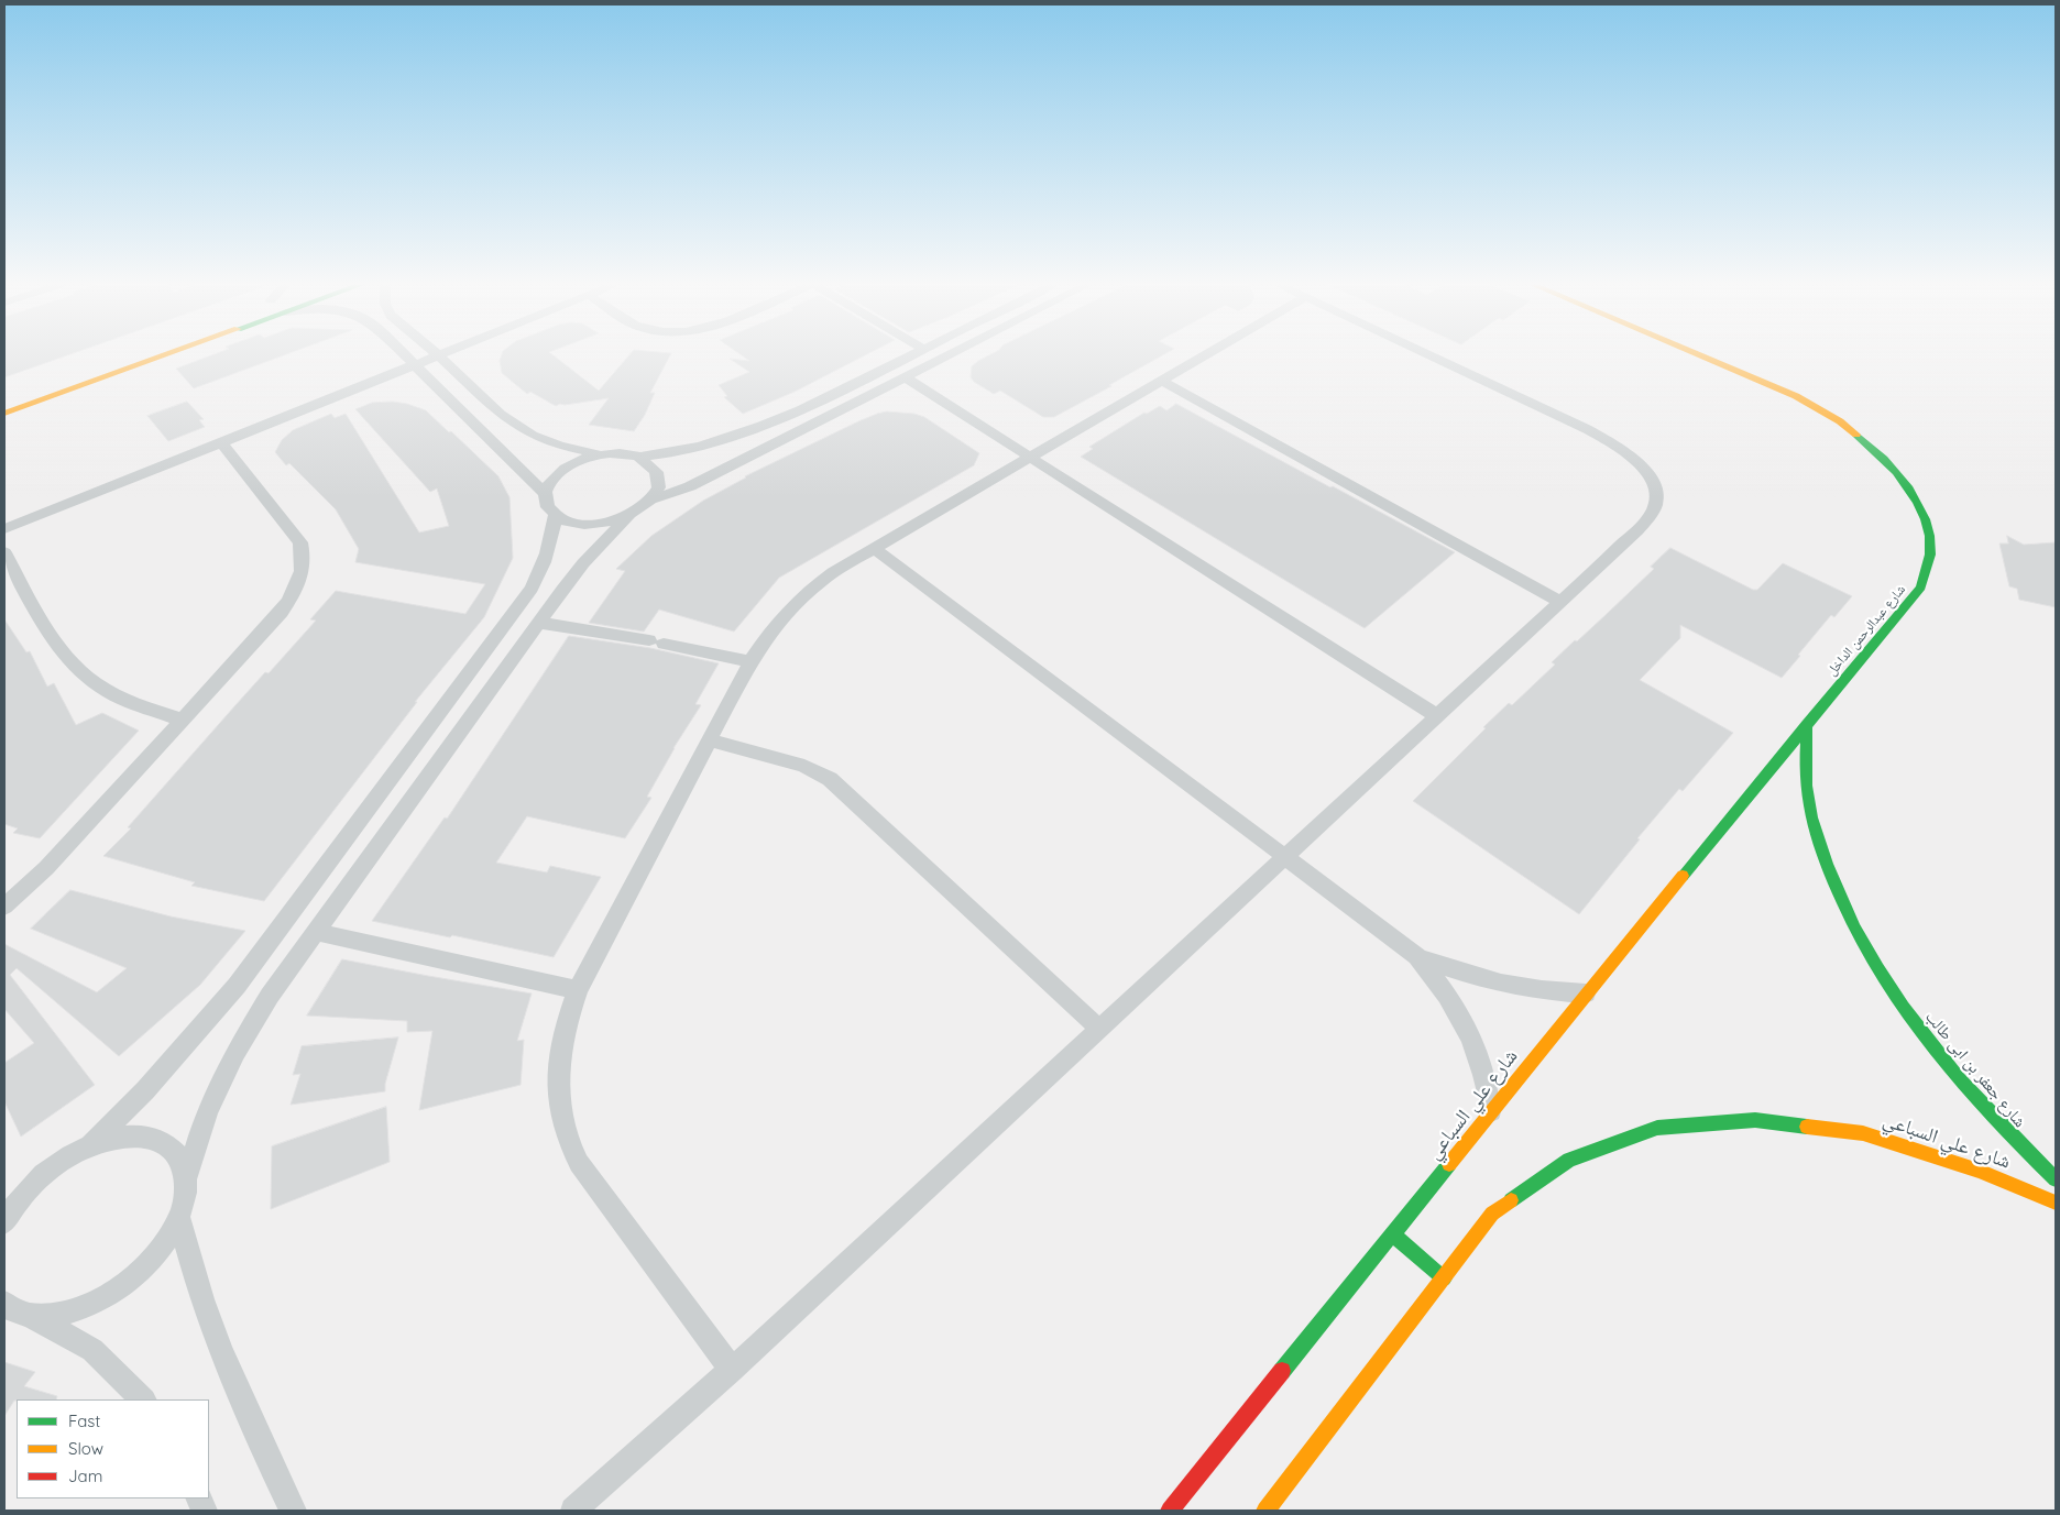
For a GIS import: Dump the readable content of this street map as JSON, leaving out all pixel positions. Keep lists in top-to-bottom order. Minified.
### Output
{"streets":{"street":["شارع عبدالرحمن الداخل","شارع جعفر بن ابى طالب","شارع علي السباعي"]},"crossings":[["شارع عبدالرحمن الداخل","شارع جعفر بن ابى طالب"],["شارع عبدالرحمن الداخل","شارع علي السباعي"],["شارع جعفر بن ابى طالب","شارع علي السباعي"]],"legend":["Fast","Slow","Jam"]}
